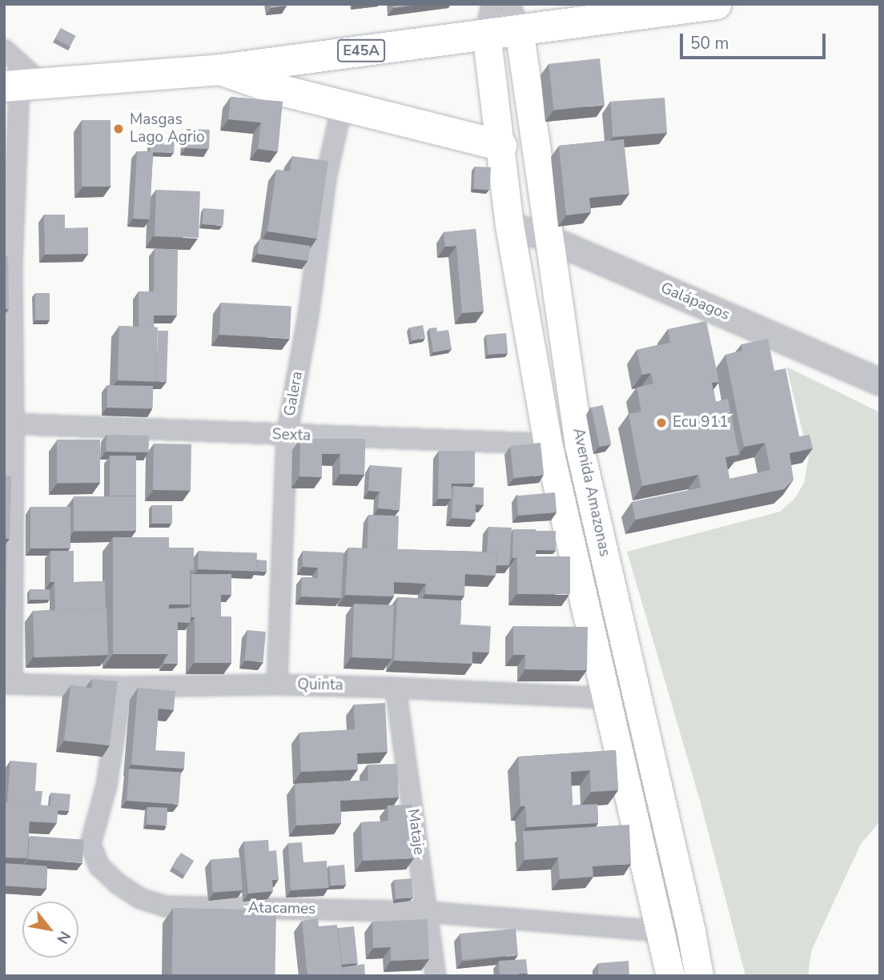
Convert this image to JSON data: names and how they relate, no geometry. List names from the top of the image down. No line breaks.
{"streets":{"highway":["E45A"],"main road":["Avenida Amazonas"],"street":["Galápagos","Galera","Sexta","Quinta","Mataje","Atacames"]},"crossings":[["E45A","Avenida Amazonas"],["Galápagos","Avenida Amazonas"],["Galera","Sexta"],["Galera","Quinta"],["Sexta","Avenida Amazonas"],["Avenida Amazonas","Quinta"],["Avenida Amazonas","Atacames"],["Quinta","Mataje"],["Quinta","Atacames"],["Mataje","Atacames"]],"places":["Masgas Lago Agrio","Ecu 911"],"scale_bar":"50 m","north":"bottom right"}
